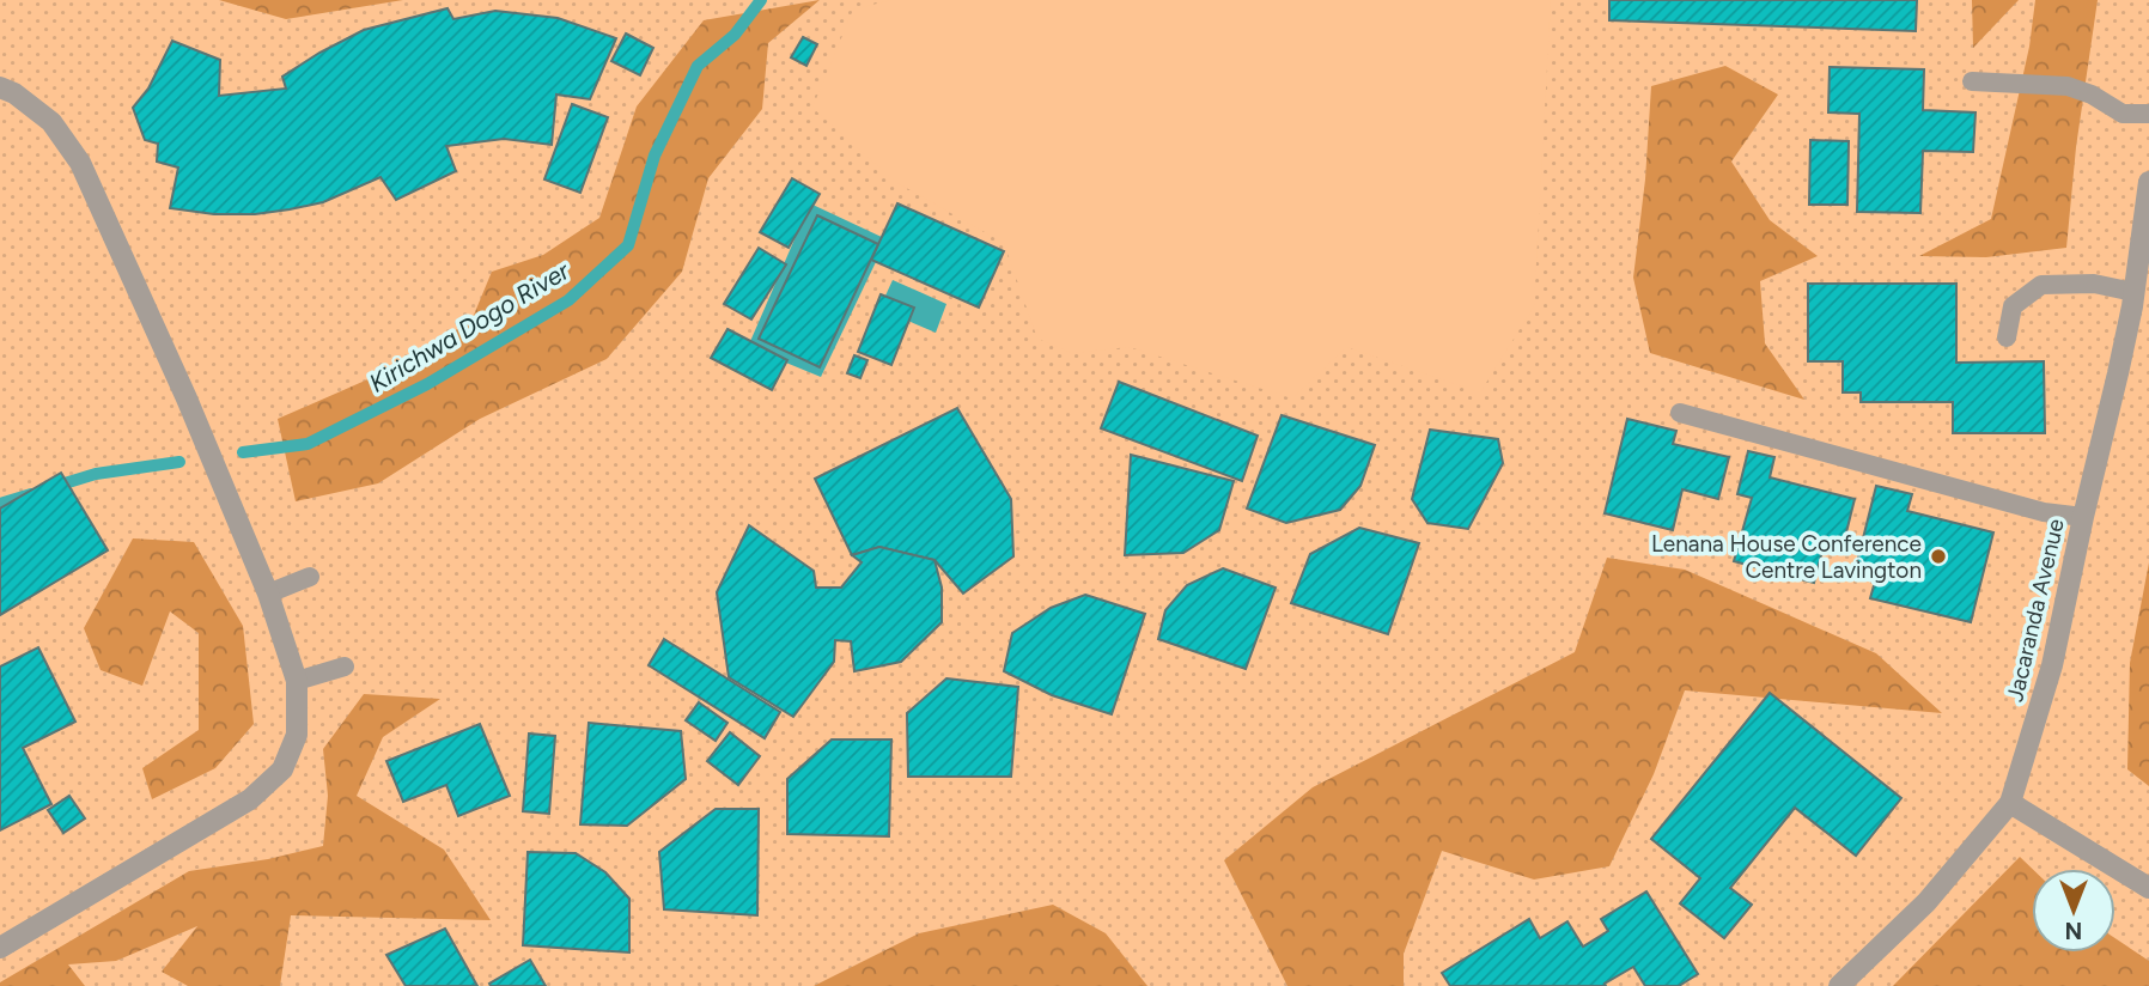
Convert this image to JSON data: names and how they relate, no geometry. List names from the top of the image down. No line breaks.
{"streets":{"street":["Jacaranda Avenue"]},"water":["Kirichwa Dogo River"],"places":["Lenana House Conference Centre Lavington"],"north":"bottom"}
